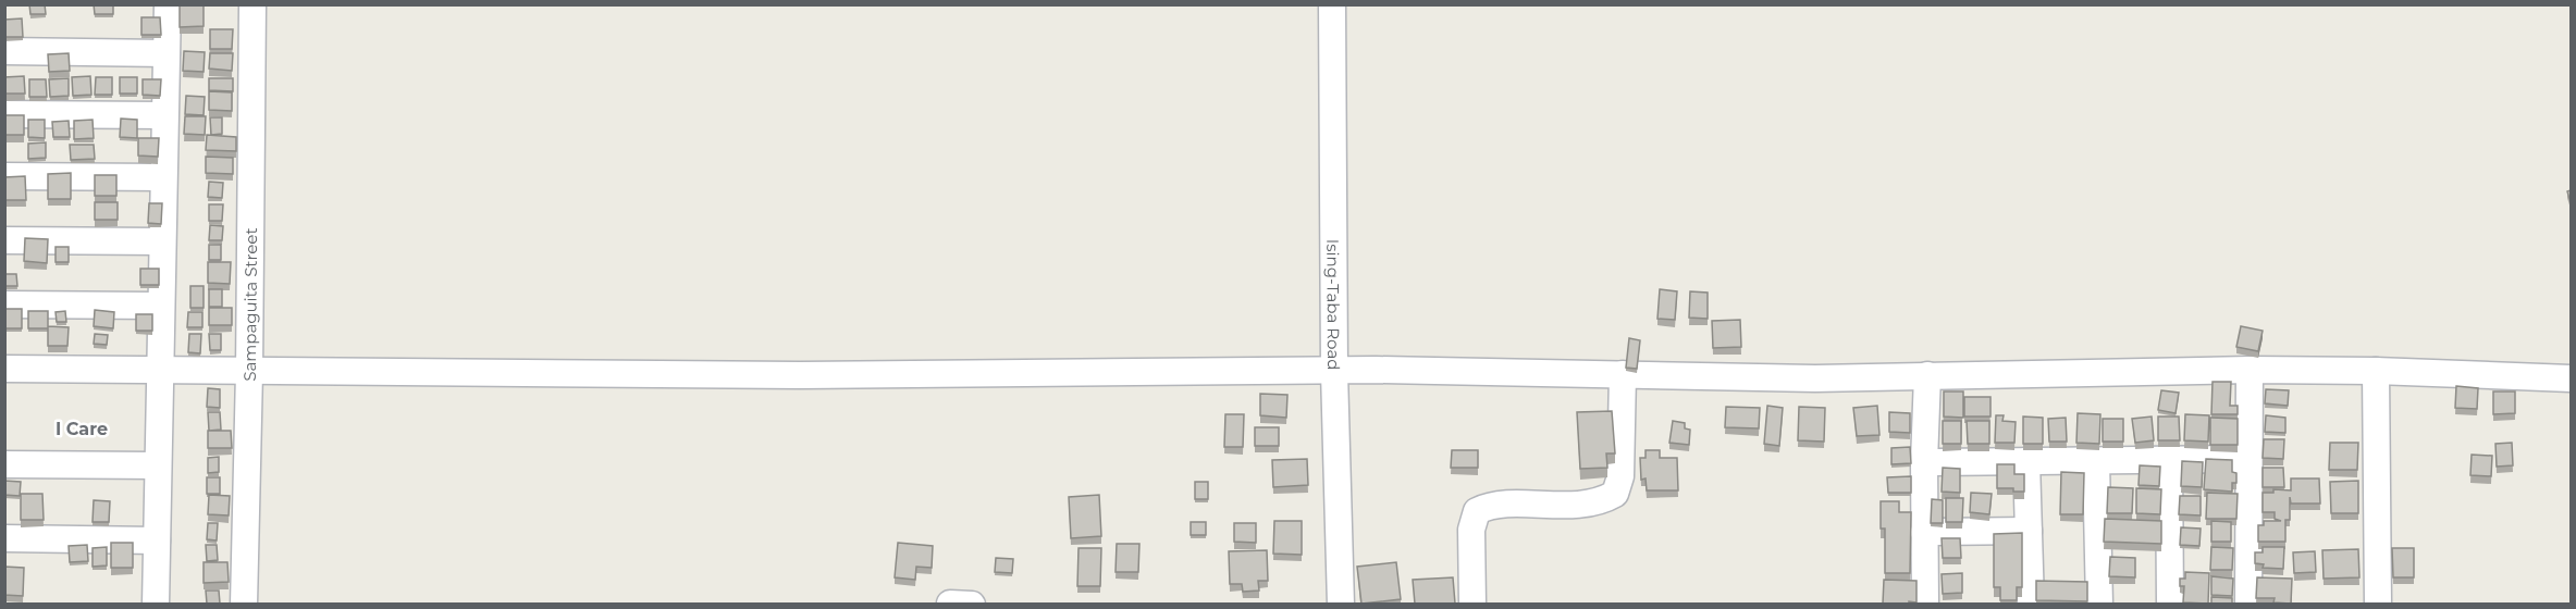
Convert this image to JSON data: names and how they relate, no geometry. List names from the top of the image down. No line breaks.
{"streets":{"street":["Sampaguita Street","Ising-Taba Road"]},"districts":["I Care"]}
